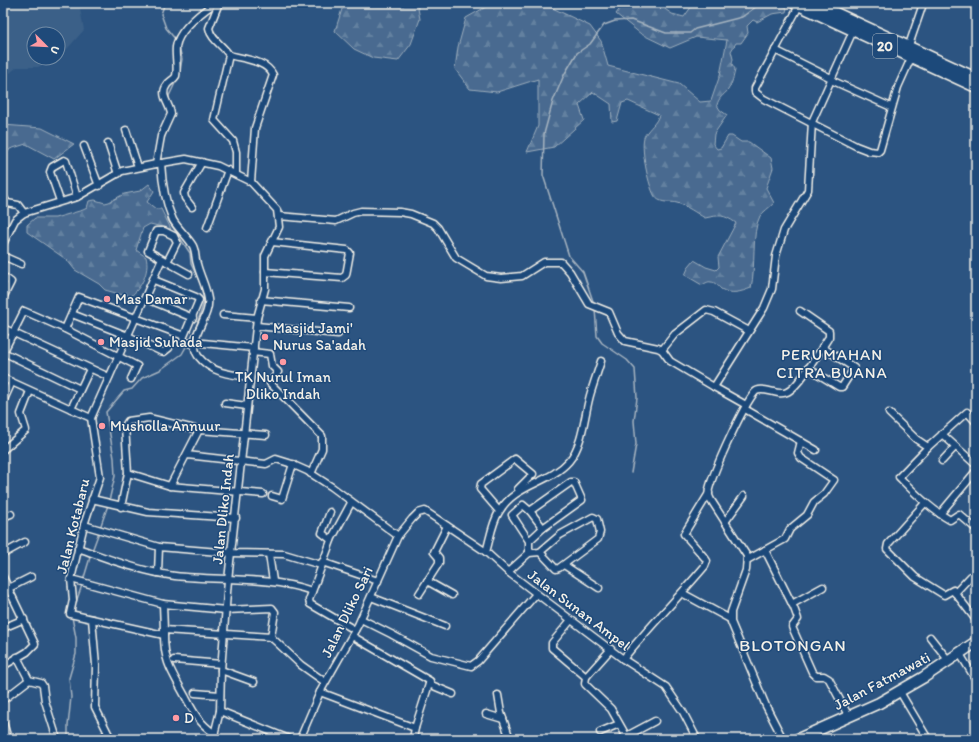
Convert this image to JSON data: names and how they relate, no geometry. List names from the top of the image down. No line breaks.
{"streets":{"main road":["20","Jalan Fatmawati"],"street":["Jalan Dliko Indah","Jalan Kotabaru","Jalan Sunan Ampel","Jalan Dliko Sari"]},"crossings":[["Jalan Dliko Indah","Jalan Kotabaru"],["Jalan Sunan Ampel","Jalan Dliko Sari"]],"districts":["PERUMAHAN CITRA BUANA","BLOTONGAN"],"places":["Mas Damar","Masjid Jami' Nurus Sa'adah","Masjid Suhada","TK Nurul Iman Dliko Indah","Musholla Annuur","D"],"north":"bottom right"}
